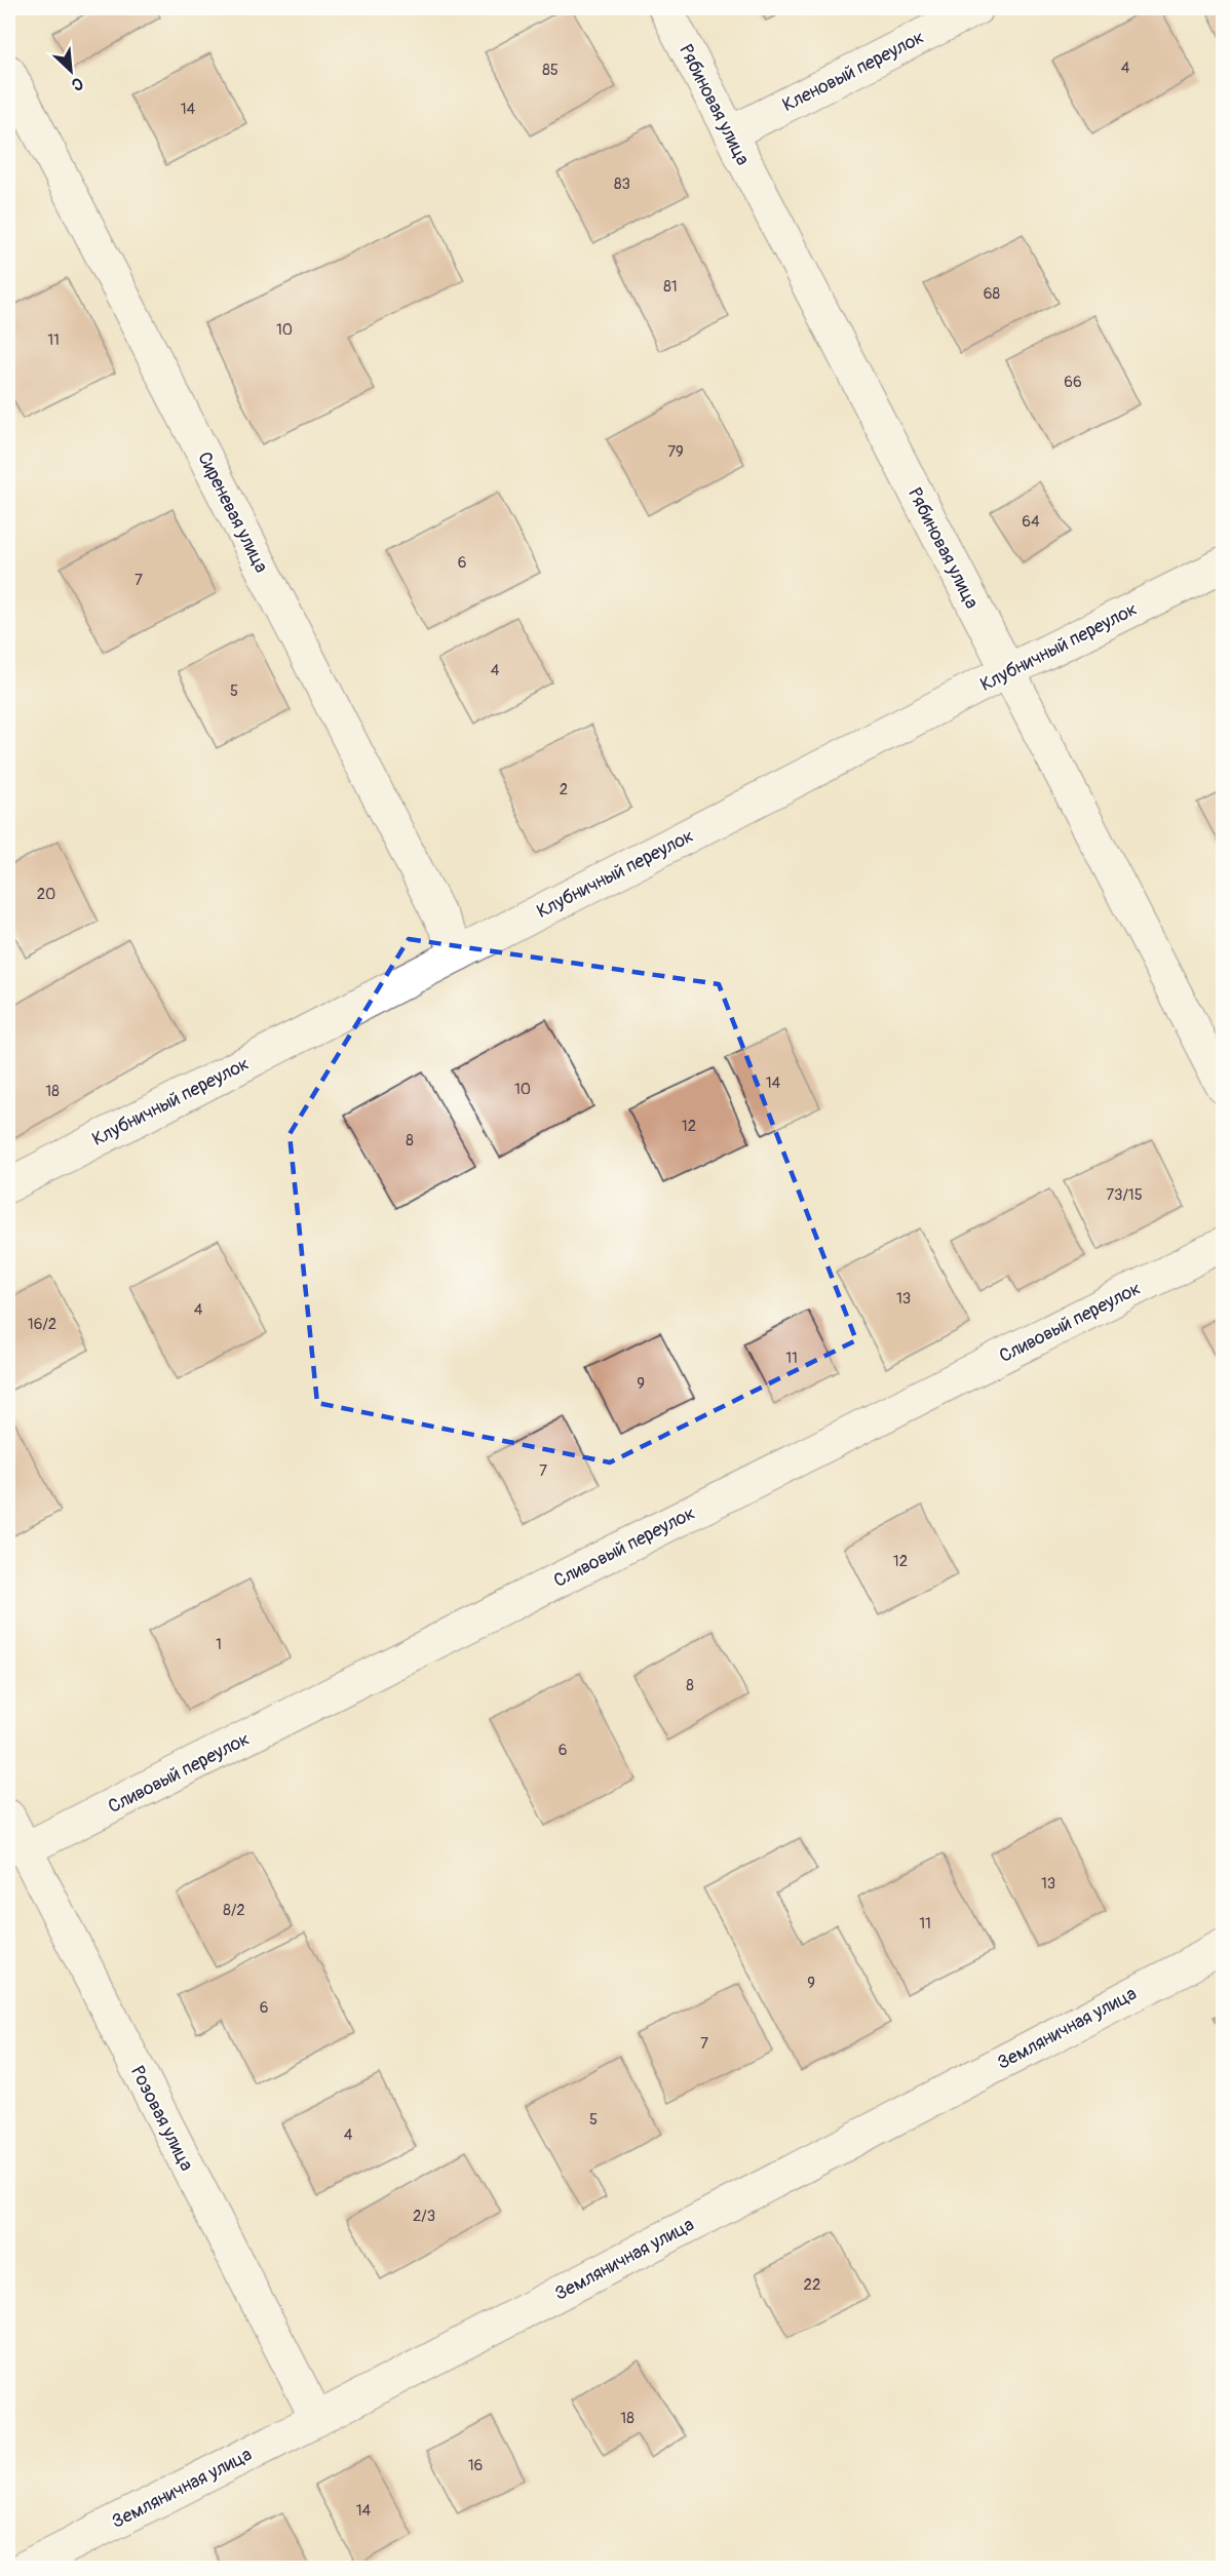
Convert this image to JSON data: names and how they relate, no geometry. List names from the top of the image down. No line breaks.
{"streets":{"street":["Кленовый переулок","Рябиновая улица","Сиреневая улица","Клубничный переулок","Сливовый переулок","Земляничная улица","Розовая улица"]},"crossings":[["Кленовый переулок","Рябиновая улица"],["Рябиновая улица","Клубничный переулок"],["Сиреневая улица","Клубничный переулок"],["Сливовый переулок","Розовая улица"],["Земляничная улица","Розовая улица"]],"house_numbers":["4","85","14","83","81","68","10","11","66","79","64","6","7","4","5","2","20","14","10","18","12","8","73/15","13","4","16/2","11","9","7","12","1","8","6","13","8/2","11","9","6","7","5","4","2/3","22","18","16","14"],"north":"bottom right"}
